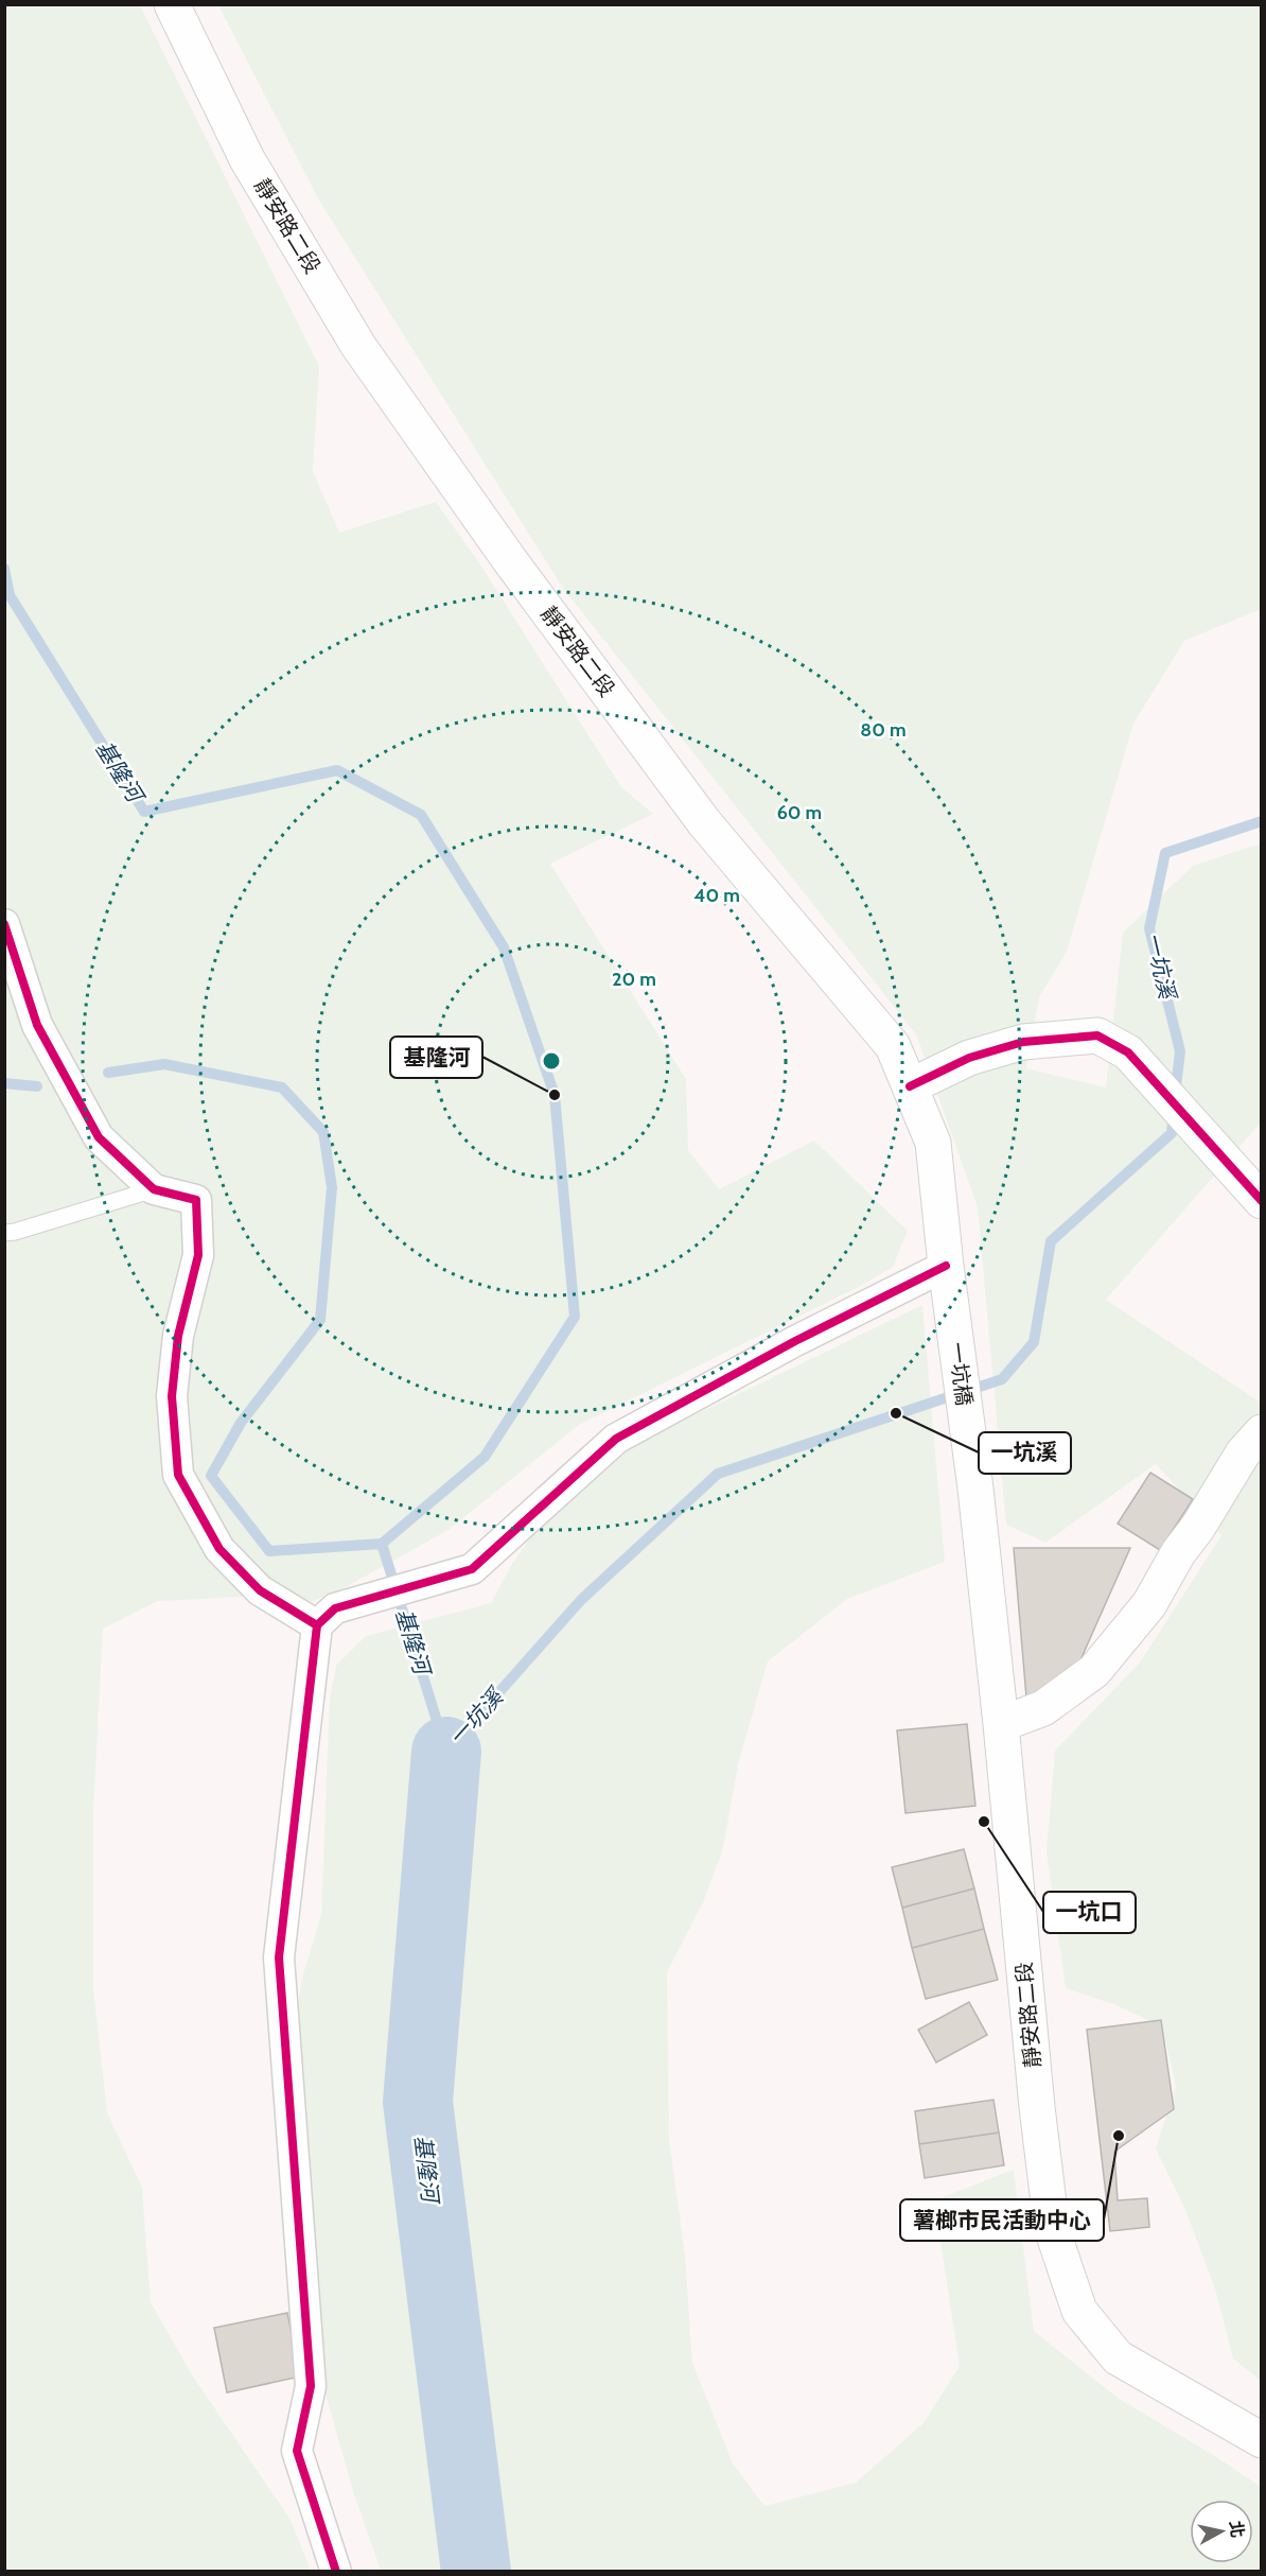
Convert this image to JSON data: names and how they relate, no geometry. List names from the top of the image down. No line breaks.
{"streets":{"main road":["靜安路二段","一坑橋"]},"crossings":[["靜安路二段","一坑橋"]],"water":["基隆河","一坑溪"],"places":["基隆河","一坑溪","一坑口","薯榔市民活動中心"],"north":"right","rings":["80 m","60 m","40 m","20 m"]}
